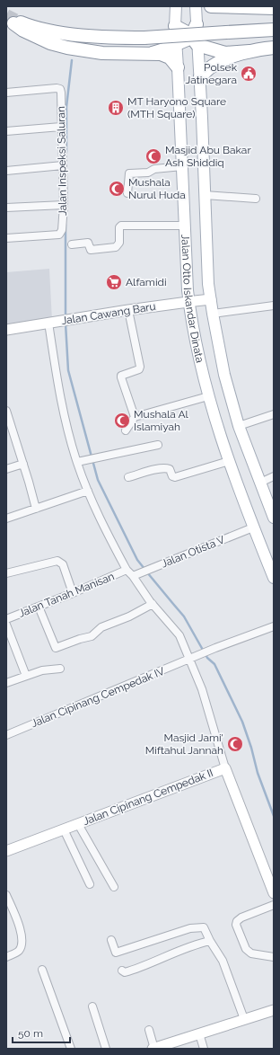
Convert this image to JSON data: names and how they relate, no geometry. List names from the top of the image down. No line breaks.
{"streets":{"main road":["Jalan Otto Iskandar Dinata"],"street":["Jalan Inspeksi Saluran","Jalan Cawang Baru","Jalan Otista V","Jalan Tanah Manisan","Jalan Cipinang Cempedak IV","Jalan Cipinang Cempedak II"]},"crossings":[["Jalan Otto Iskandar Dinata","Jalan Cawang Baru"],["Jalan Otto Iskandar Dinata","Jalan Otista V"]],"places":{"public building":["Polsek Jatinegara"],"building":["MT Haryono Square (MTH Square)"],"mosque":["Masjid Abu Bakar Ash Shiddiq","Mushala Nurul Huda","Mushala Al Islamiyah","Masjid Jami' Miftahul Jannah"],"supermarket":["Alfamidi"]},"scale_bar":"50 m"}
